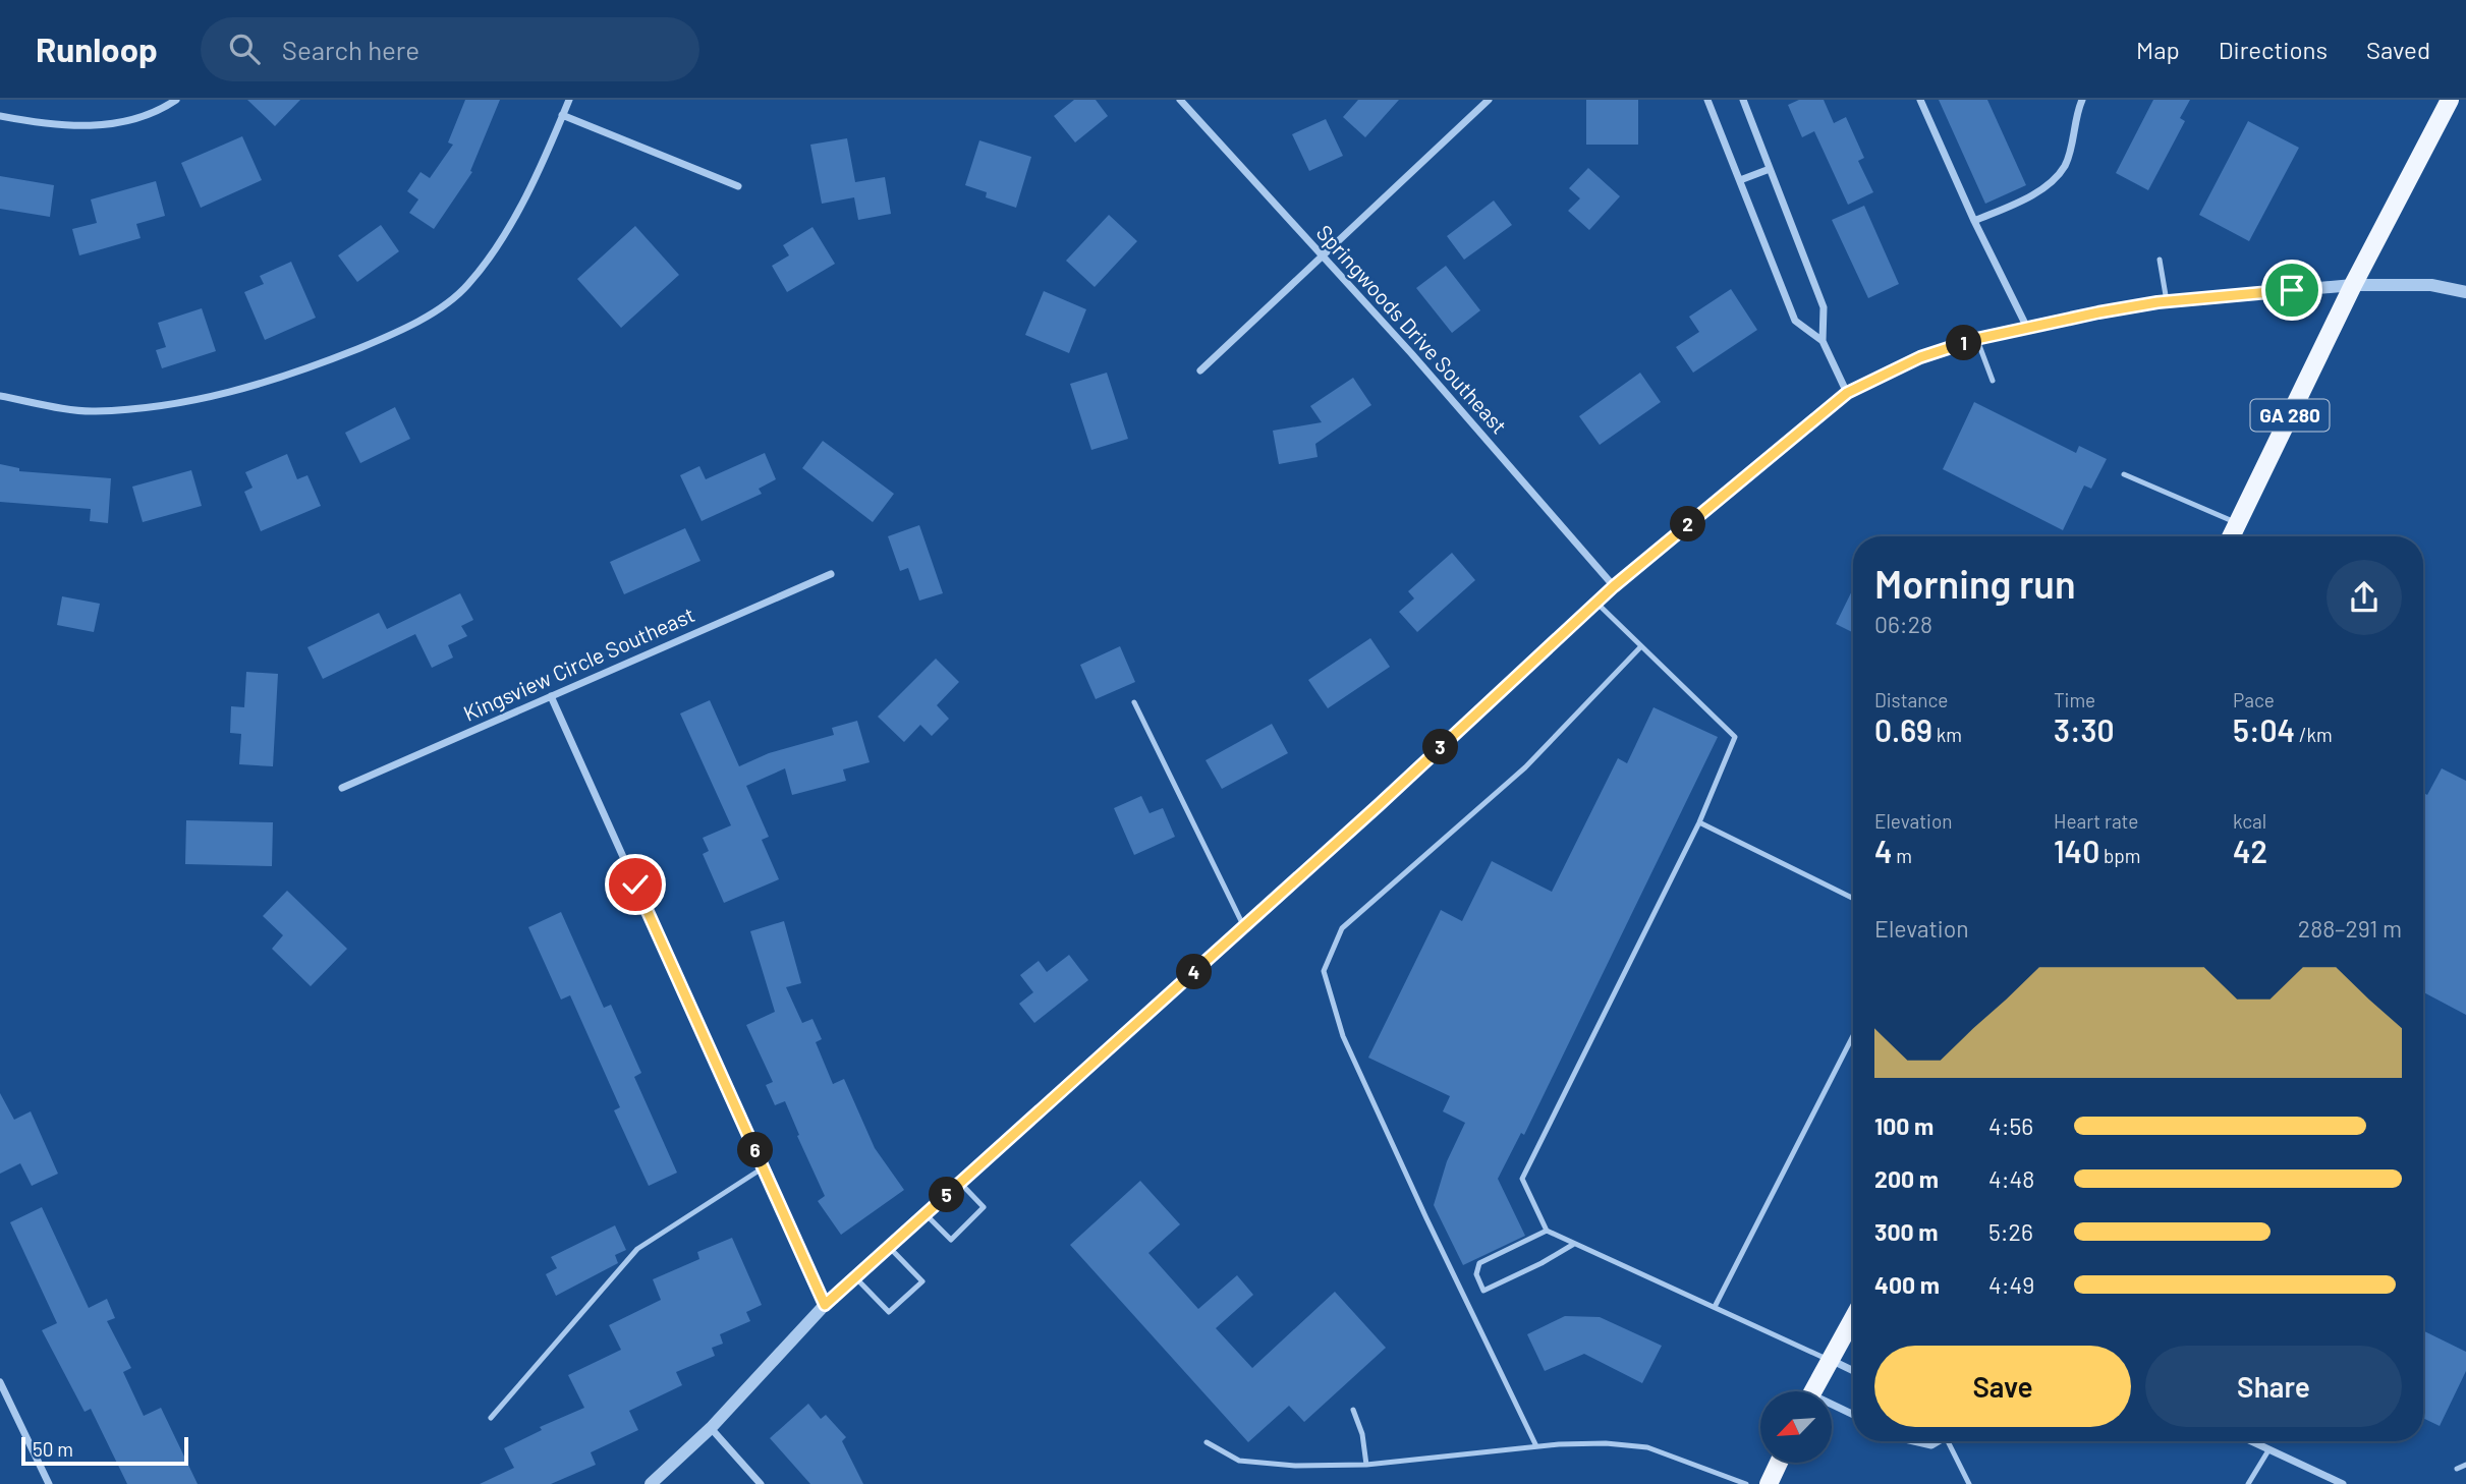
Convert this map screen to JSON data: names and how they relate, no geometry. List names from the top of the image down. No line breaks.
{"streets":{"main road":["GA 280"],"street":["Springwoods Drive Southeast","Kingsview Circle Southeast"]},"scale_bar":"50 m","north":"bottom left","page":{"header":"Runloop","search":"Search here","nav":["Map","Directions","Saved"],"pins":["1","2","3","4","6","5"],"heading":["Morning run","06:28"],"stats":[["Distance","0.69 km"],["Time","3:30"],["Pace","5:04 /km"],["Elevation","4 m"],["Heart rate","140 bpm"],["kcal","42"]],"chart":["Elevation","288–291 m"],"list":[{"name":"100 m","note":"4:56"},{"name":"200 m","note":"4:48"},{"name":"300 m","note":"5:26"},{"name":"400 m","note":"4:49"}],"buttons":["Save","Share"],"scale":"50 m"}}
